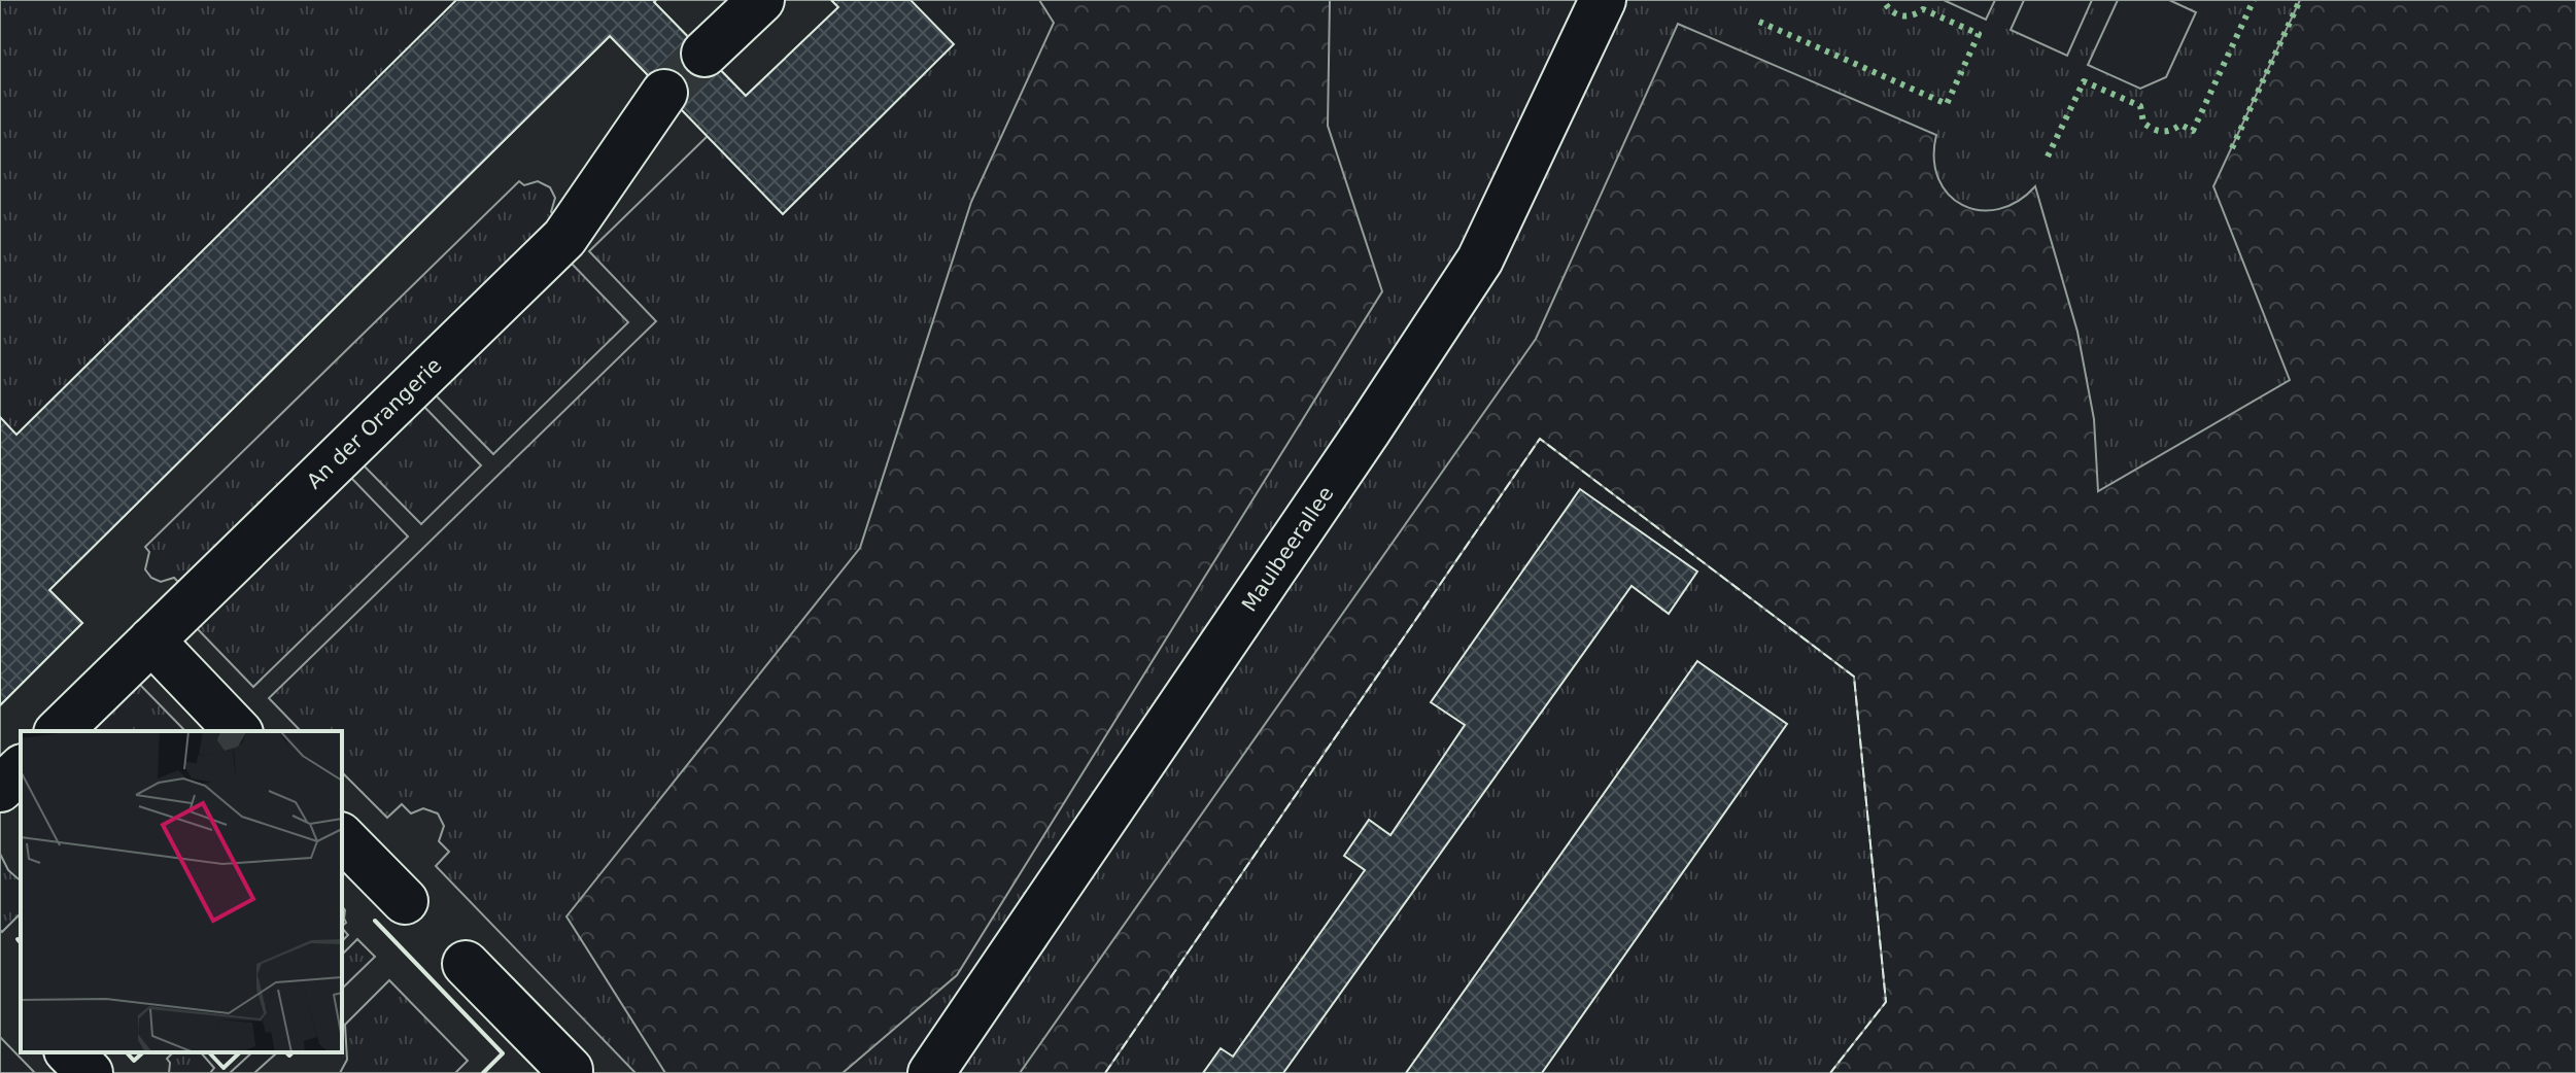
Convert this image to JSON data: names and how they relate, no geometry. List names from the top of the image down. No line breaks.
{"streets":{"street":["An der Orangerie","Maulbeerallee"]}}
